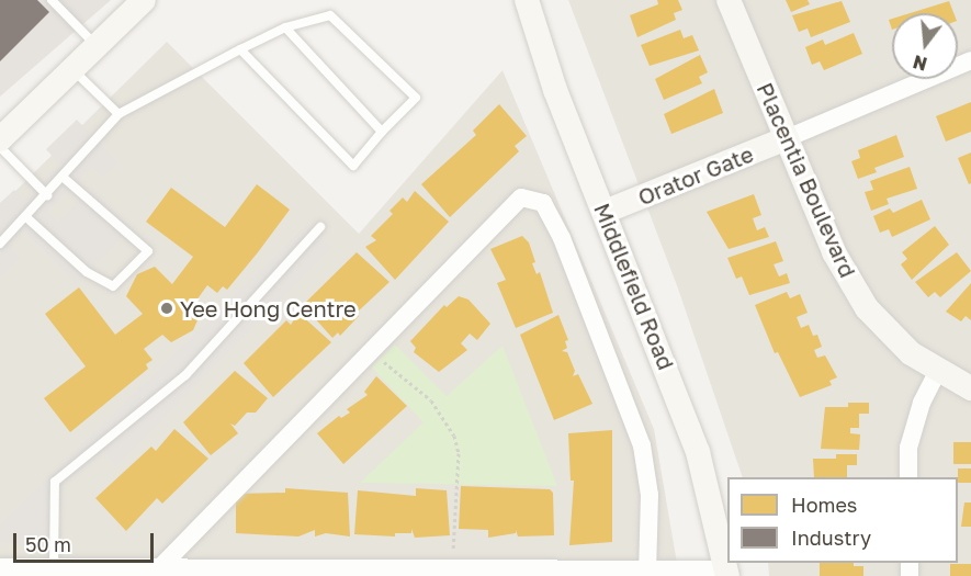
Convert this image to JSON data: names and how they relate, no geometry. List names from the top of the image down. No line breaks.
{"streets":{"street":["Orator Gate","Placentia Boulevard","Middlefield Road"]},"crossings":[["Orator Gate","Placentia Boulevard"],["Orator Gate","Middlefield Road"]],"places":["Yee Hong Centre"],"legend":["Homes","Industry"],"scale_bar":"50 m","north":"bottom"}
